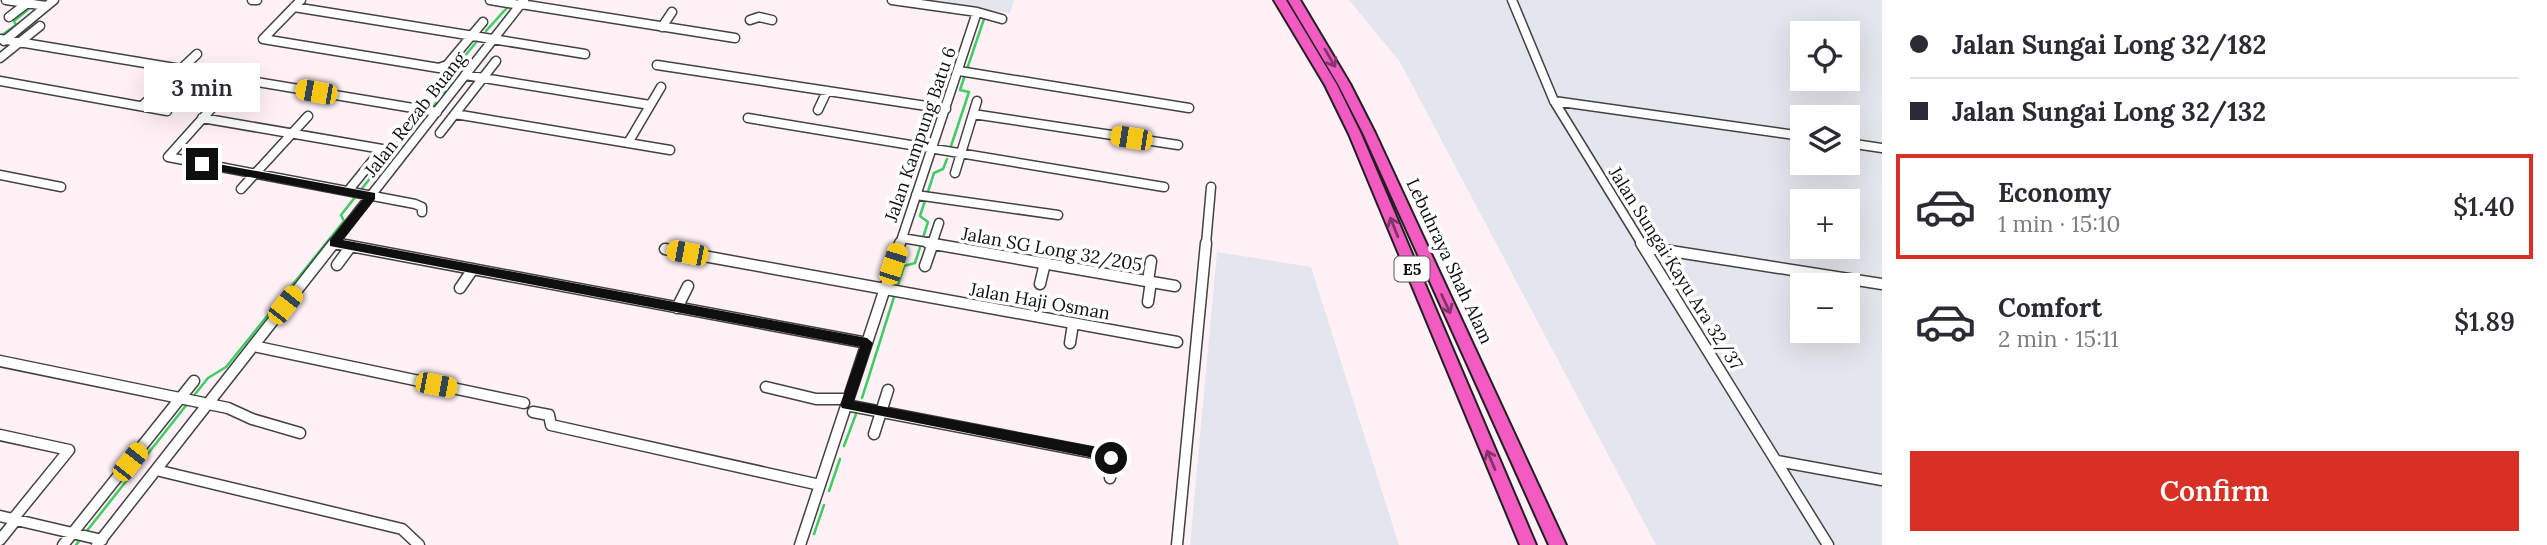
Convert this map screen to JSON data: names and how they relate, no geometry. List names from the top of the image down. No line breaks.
{"streets":{"highway":["Lebuhraya Shah Alam","E5"],"street":["Jalan Rezab Buang","Jalan Kampung Batu 6","Jalan SG Long 32/205","Jalan Sungai Kayu Ara 32/37","Jalan Haji Osman"]},"crossings":[["Jalan Kampung Batu 6","Jalan SG Long 32/205"],["Jalan Kampung Batu 6","Jalan Haji Osman"]],"page":{"banner":["Jalan Sungai Long 32/182","Jalan Sungai Long 32/132"],"map_buttons":["+","−"],"bubble":"3 min","list":[{"name":"Economy","note":"1 min · 15:10","value":"$1.40"},{"name":"Comfort","note":"2 min · 15:11","value":"$1.89"}],"buttons":"Confirm"}}
